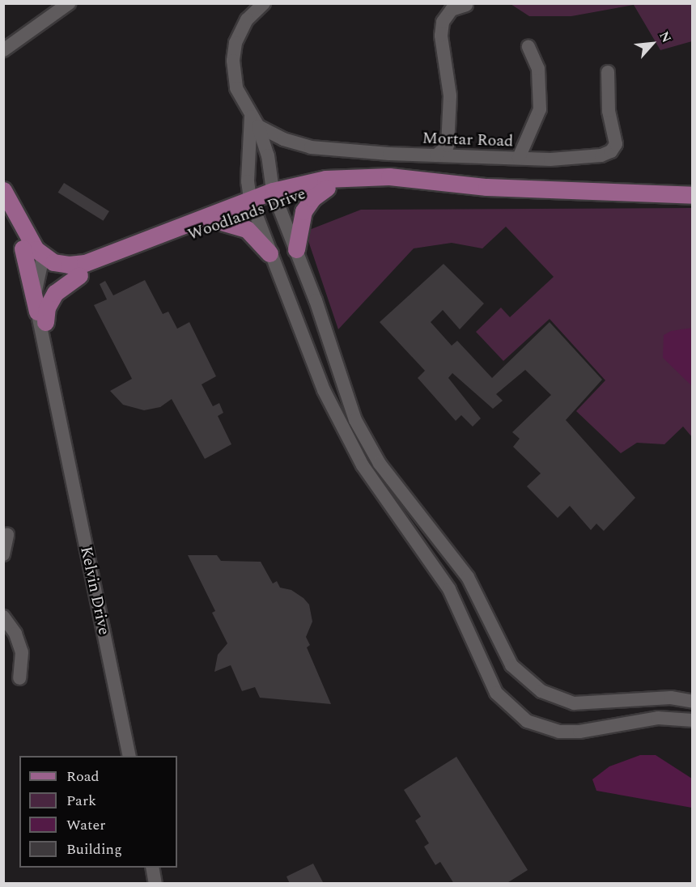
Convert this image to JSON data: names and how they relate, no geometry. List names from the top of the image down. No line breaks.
{"streets":{"main road":["Woodlands Drive"],"street":["Mortar Road","Kelvin Drive"]},"crossings":[["Woodlands Drive","Kelvin Drive"]],"legend":["Road","Park","Water","Building"],"north":"top right"}
